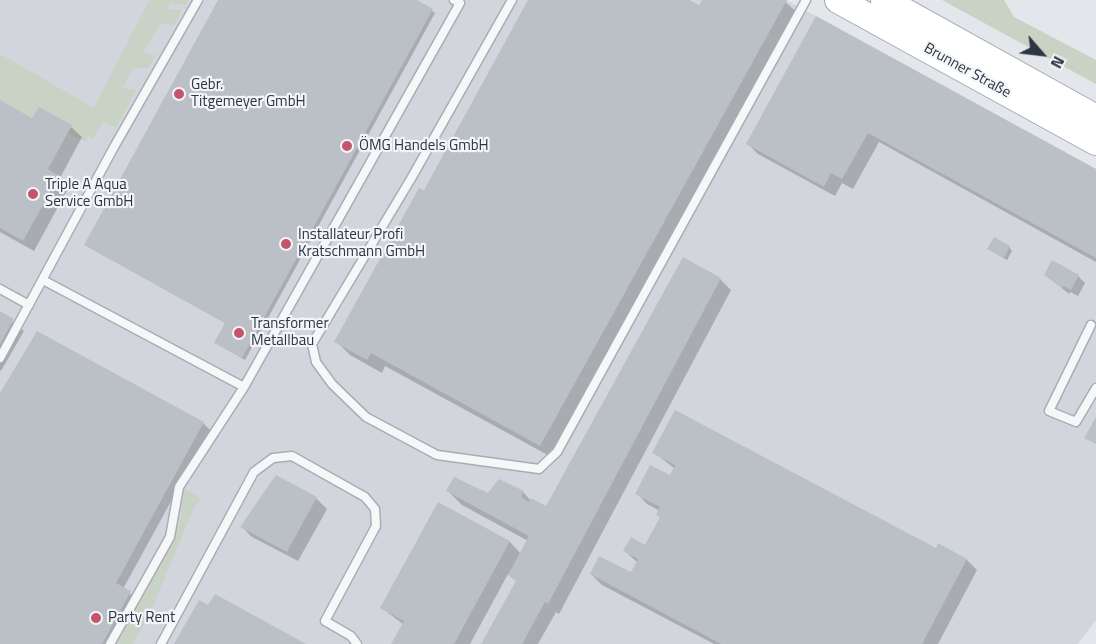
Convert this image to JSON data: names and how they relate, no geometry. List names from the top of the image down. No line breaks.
{"streets":{"main road":["Brunner Straße"]},"places":["Gebr. Titgemeyer GmbH","ÖMG Handels GmbH","Triple A Aqua Service GmbH","Installateur Profi Kratschmann GmbH","Transformer Metallbau","Party Rent"],"north":"bottom right"}
